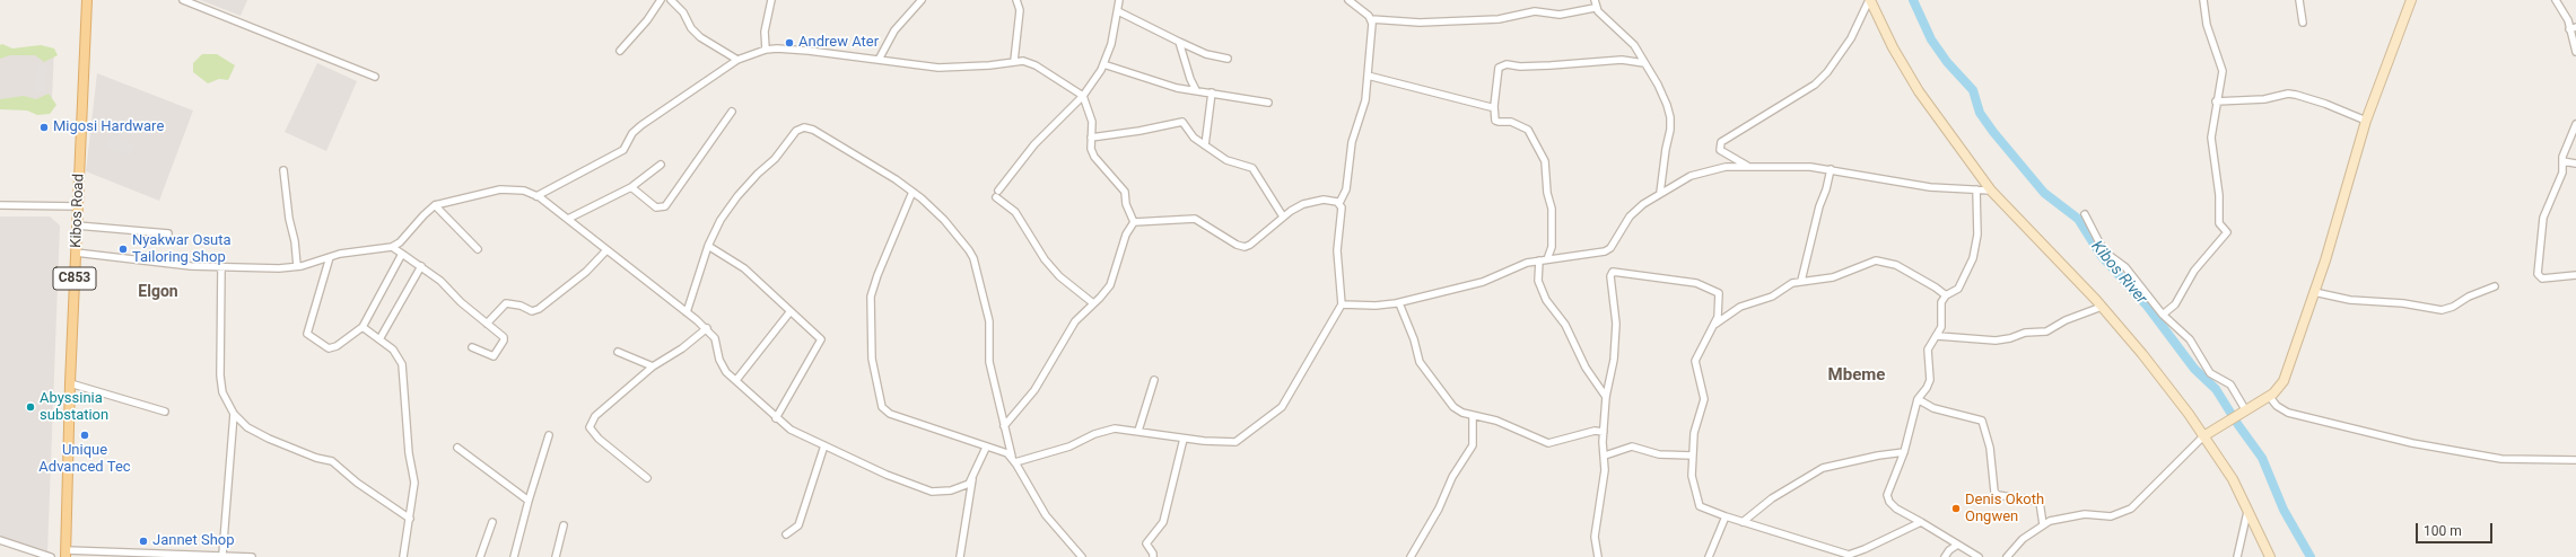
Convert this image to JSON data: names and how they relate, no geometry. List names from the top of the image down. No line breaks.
{"streets":{"main road":["Kibos Road","C853"]},"districts":["Elgon","Mbeme"],"water":["Kibos River"],"places":["Andrew Ater","Migosi Hardware","Nyakwar Osuta Tailoring Shop","Abyssinia substation","Unique Advanced Tec","Denis Okoth Ongwen","Jannet Shop"],"scale_bar":"100 m"}
